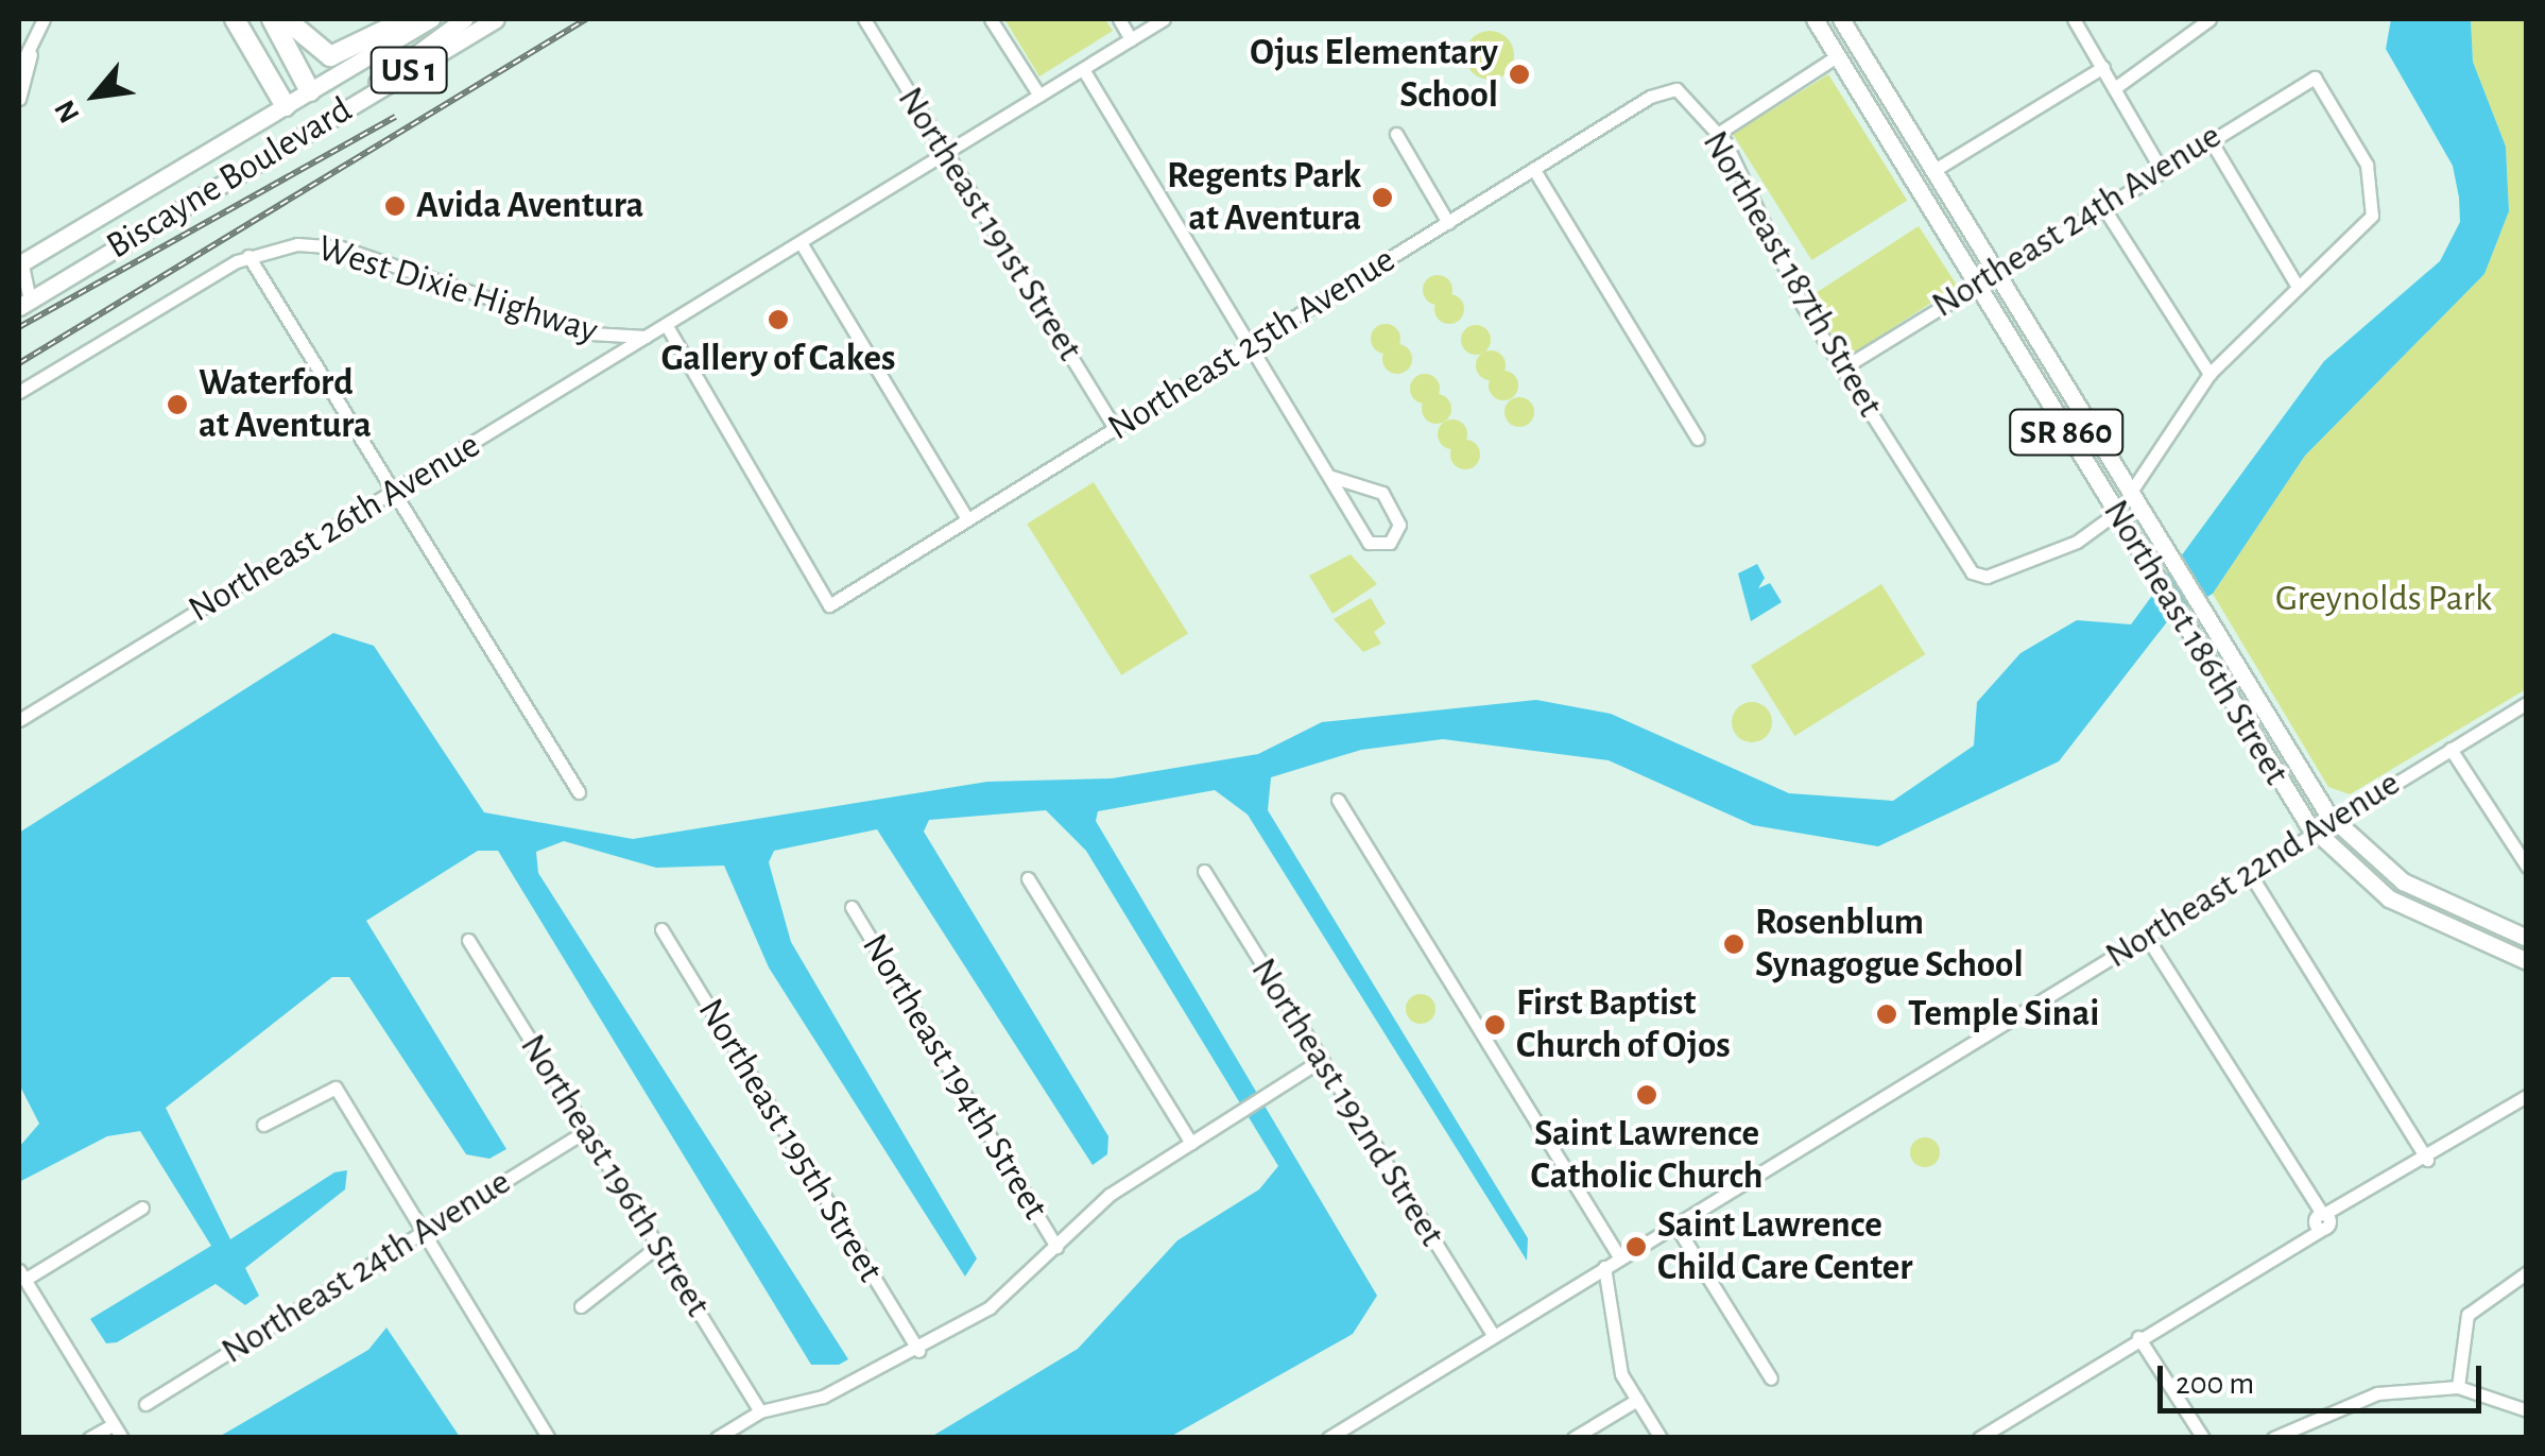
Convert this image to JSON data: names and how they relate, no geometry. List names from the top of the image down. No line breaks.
{"streets":{"main road":["US 1","Biscayne Boulevard","SR 860","Northeast 186th Street"],"street":["Northeast 24th Avenue","Northeast 191st Street","Northeast 187th Street","West Dixie Highway","Northeast 25th Avenue","Northeast 26th Avenue","Northeast 22nd Avenue","Northeast 194th Street","Northeast 192nd Street","Northeast 195th Street","Northeast 196th Street"]},"crossings":[["Northeast 24th Avenue","Northeast 187th Street"],["Northeast 24th Avenue","Northeast 186th Street"],["Northeast 24th Avenue","Northeast 196th Street"],["Northeast 191st Street","West Dixie Highway"],["Northeast 191st Street","Northeast 25th Avenue"],["Northeast 187th Street","Northeast 25th Avenue"],["Northeast 187th Street","Northeast 186th Street"],["West Dixie Highway","Northeast 25th Avenue"],["West Dixie Highway","Northeast 26th Avenue"],["Northeast 186th Street","Northeast 22nd Avenue"],["Northeast 22nd Avenue","Northeast 192nd Street"]],"parks":["Greynolds Park"],"places":["Ojus Elementary School","Regents Park at Aventura","Avida Aventura","Gallery of Cakes","Waterford at Aventura","Rosenblum Synagogue School","Temple Sinai","First Baptist Church of Ojos","Saint Lawrence Catholic Church","Saint Lawrence Child Care Center"],"scale_bar":"200 m","north":"bottom left"}
